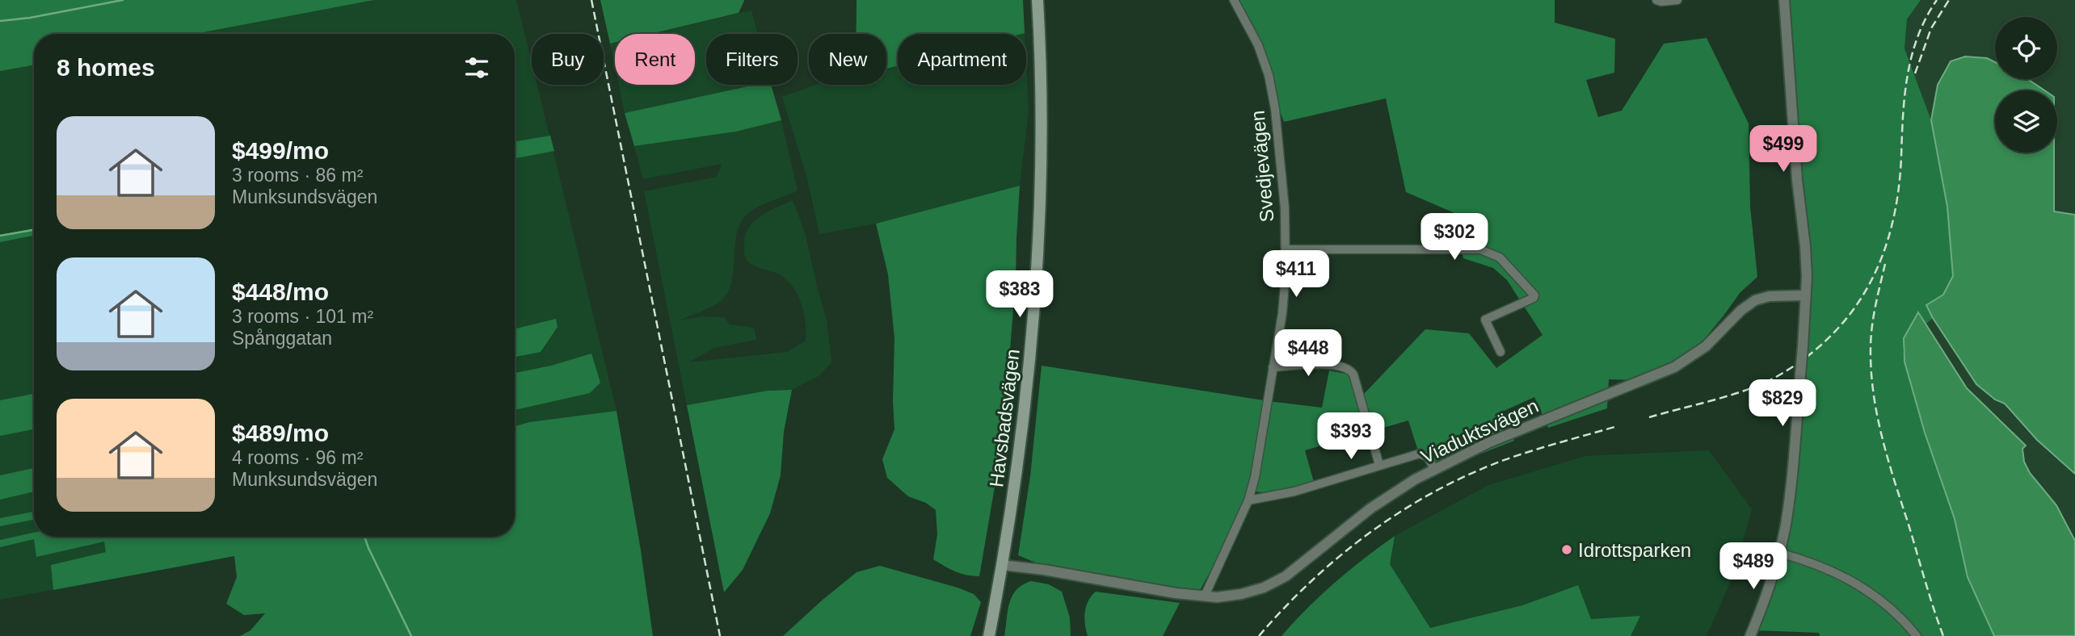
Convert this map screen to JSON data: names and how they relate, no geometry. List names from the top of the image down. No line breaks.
{"streets":{"main road":["Havsbadsvägen"],"street":["Svedjevägen","Viaduktsvägen"]},"crossings":[["Svedjevägen","Viaduktsvägen"],["Havsbadsvägen","Viaduktsvägen"]],"places":["Idrottsparken"],"page":{"chip":["Buy","Rent","Filters","New","Apartment"],"heading":"8 homes","list":[{"name":"$499/mo","note":"3 rooms · 86 m² · Munksundsvägen"},{"name":"$448/mo","note":"3 rooms · 101 m² · Spånggatan"},{"name":"$489/mo","note":"4 rooms · 96 m² · Munksundsvägen"}],"price":["$499","$302","$411","$383","$448","$829","$393","$489"]}}
